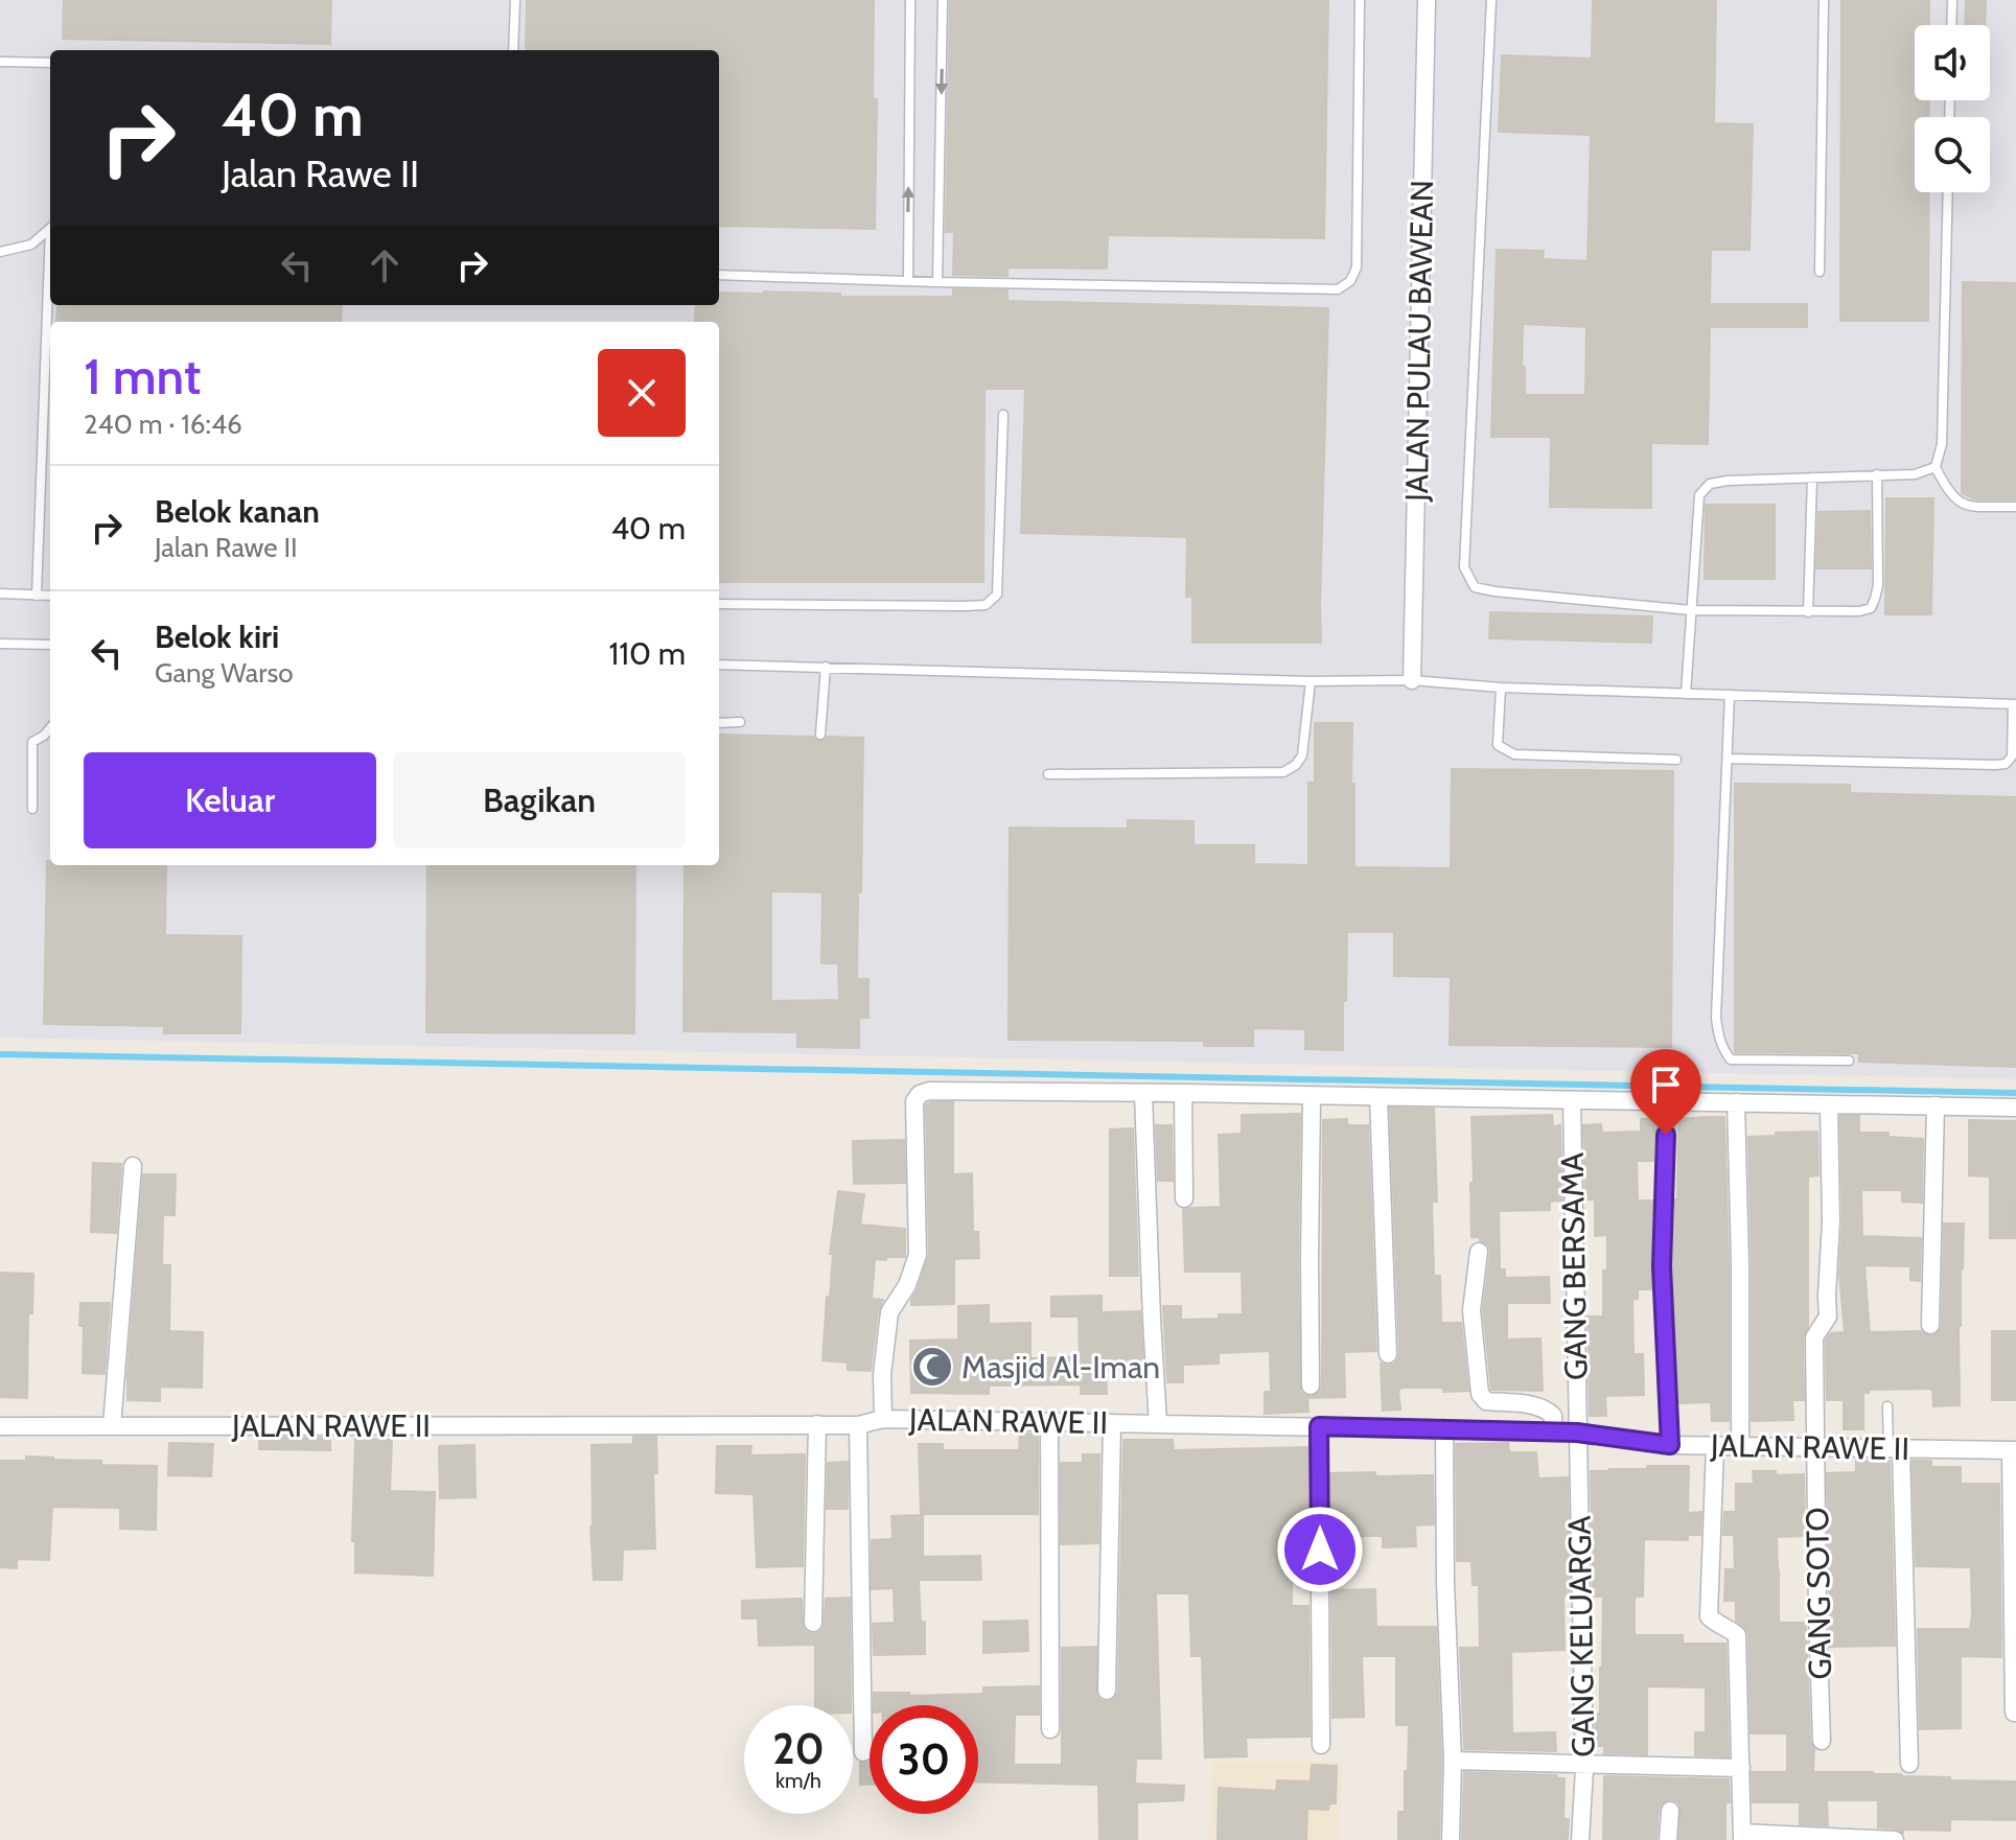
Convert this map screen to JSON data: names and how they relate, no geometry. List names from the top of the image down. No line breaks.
{"streets":{"street":["JALAN PULAU BAWEAN","GANG BERSAMA","JALAN RAWE II","GANG SOTO","GANG KELUARGA"]},"crossings":[["GANG BERSAMA","JALAN RAWE II"],["GANG BERSAMA","GANG KELUARGA"],["JALAN RAWE II","GANG SOTO"],["JALAN RAWE II","GANG KELUARGA"]],"places":{"mosque":["Masjid Al-Iman"]},"page":{"turn":["40 m","Jalan Rawe II"],"heading":["1 mnt","240 m · 16:46"],"list":[{"name":"Belok kanan","note":"Jalan Rawe II","value":"40 m"},{"name":"Belok kiri","note":"Gang Warso","value":"110 m"}],"buttons":["Keluar","Bagikan"],"speed":"20 km/h","limit":"30"}}
